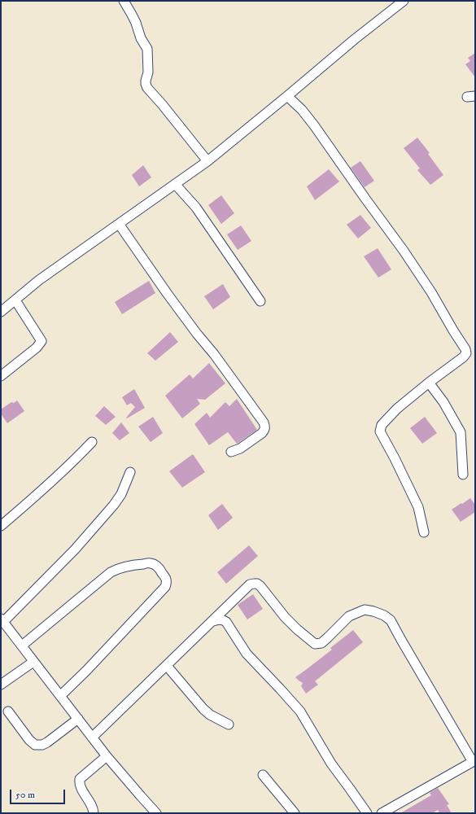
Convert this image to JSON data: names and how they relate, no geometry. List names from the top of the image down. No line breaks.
{"scale_bar":"50 m"}
